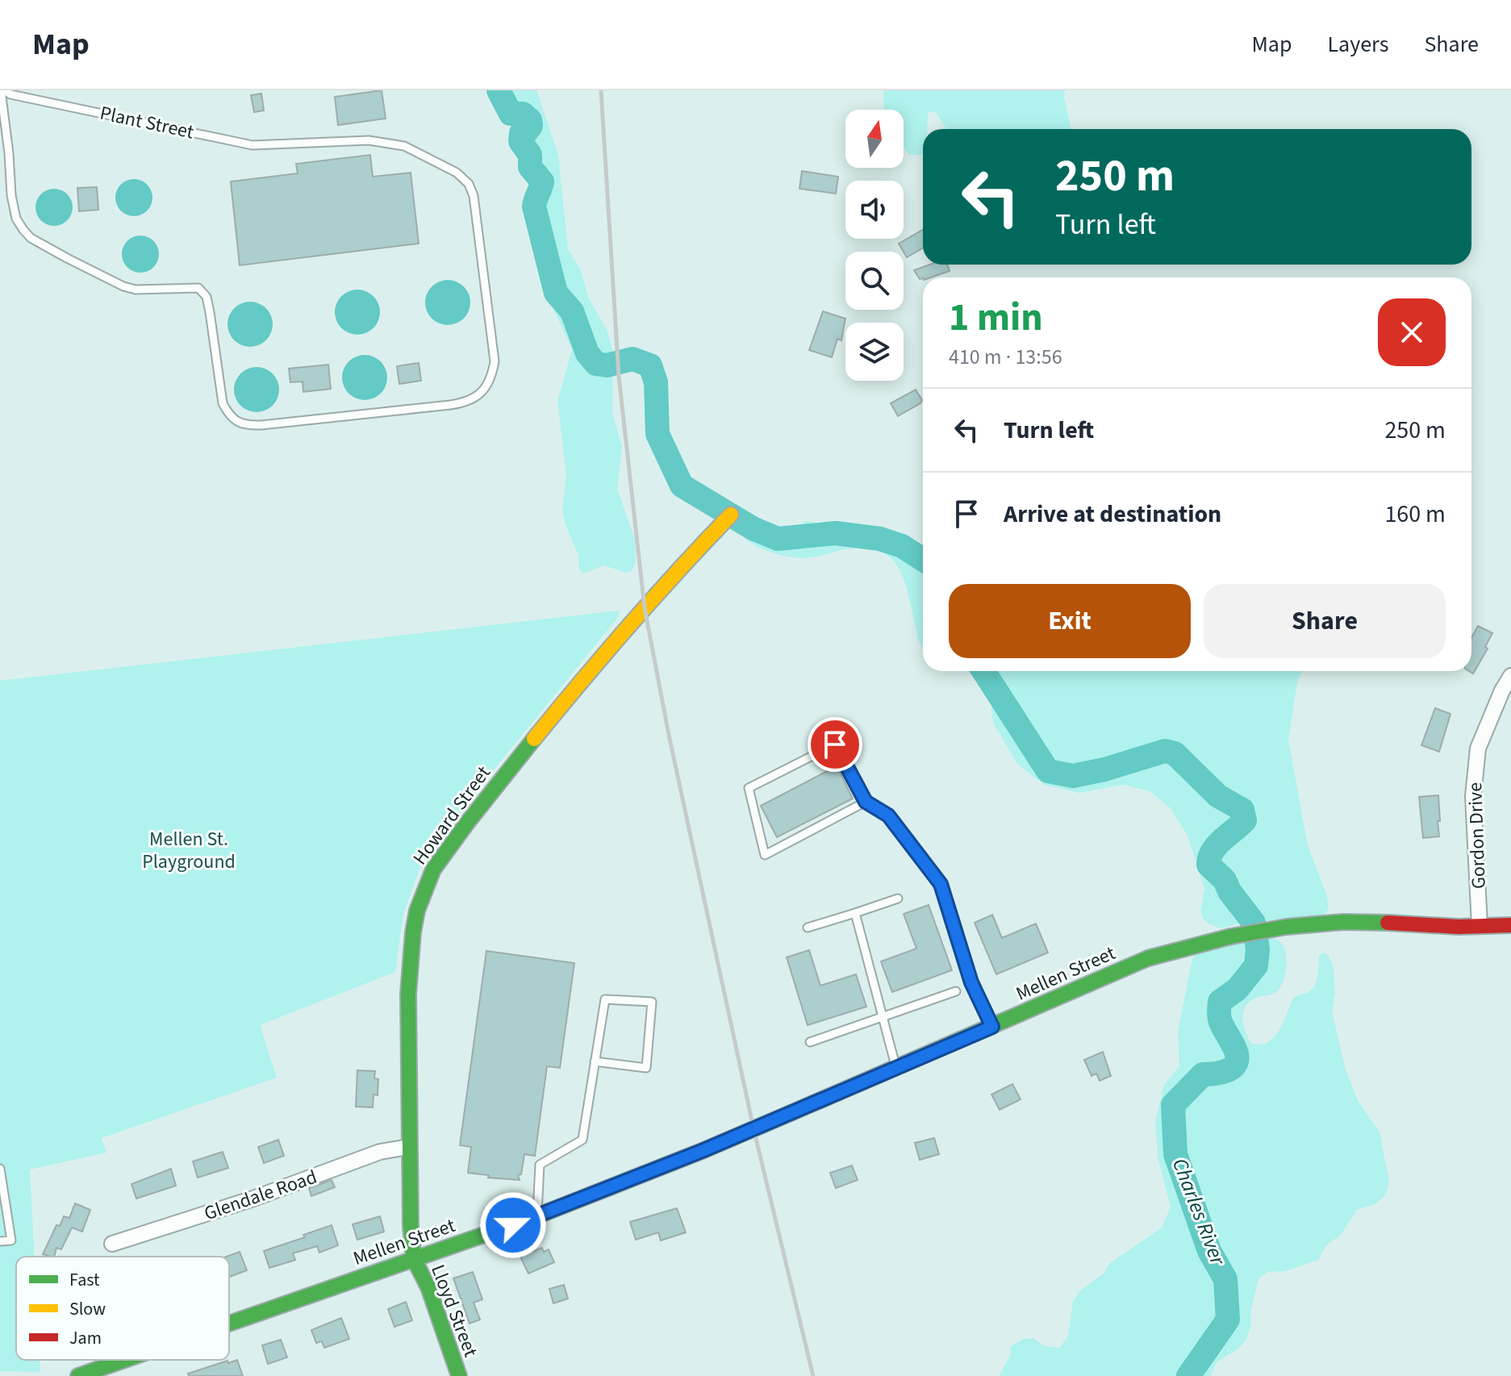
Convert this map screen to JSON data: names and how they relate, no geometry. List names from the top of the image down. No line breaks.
{"streets":{"street":["Howard Street","Gordon Drive","Mellen Street","Glendale Road","Lloyd Street"],"lane":["Plant Street"]},"crossings":[["Howard Street","Mellen Street"],["Howard Street","Glendale Road"],["Howard Street","Lloyd Street"],["Gordon Drive","Mellen Street"],["Mellen Street","Lloyd Street"]],"water":["Charles River"],"parks":["Mellen St. Playground"],"legend":["Fast","Slow","Jam"],"north":"top","page":{"header":"Map","nav":["Map","Layers","Share"],"turn":["250 m","Turn left"],"heading":["1 min","410 m · 13:56"],"list":[{"name":"Turn left","value":"250 m"},{"name":"Arrive at destination","value":"160 m"}],"buttons":["Exit","Share"]}}
